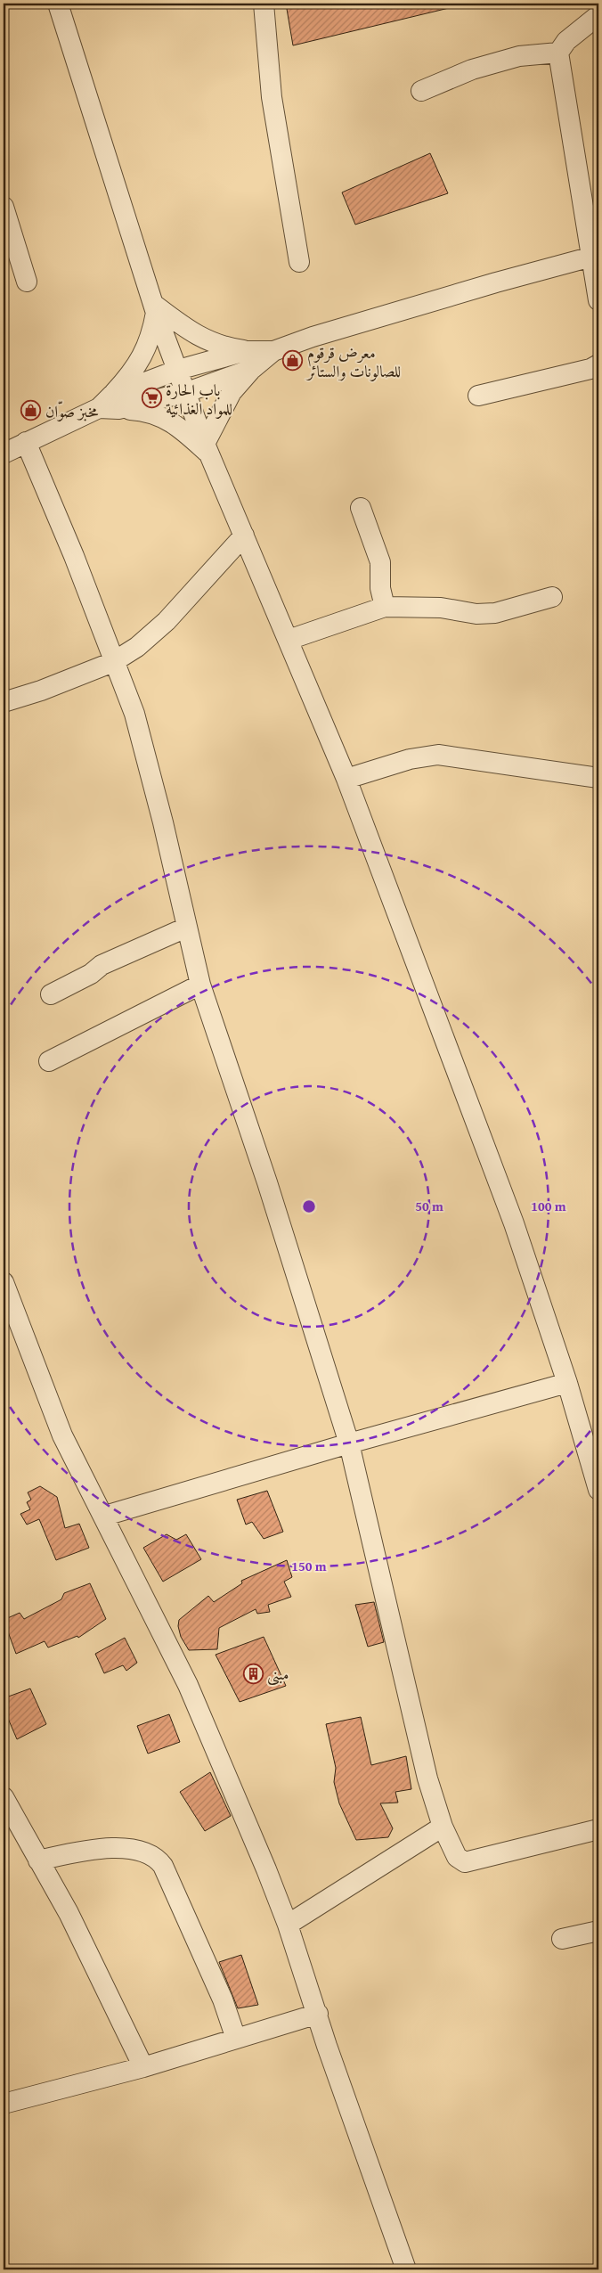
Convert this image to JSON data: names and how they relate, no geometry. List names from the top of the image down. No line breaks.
{"places":{"shop":["معرض قرقوم للصالونات والستائر","مخبز صوّان"],"supermarket":["باب الحارة للمواد الغذائية"],"building":["مبنى"]},"rings":["50 m","100 m","150 m"]}
